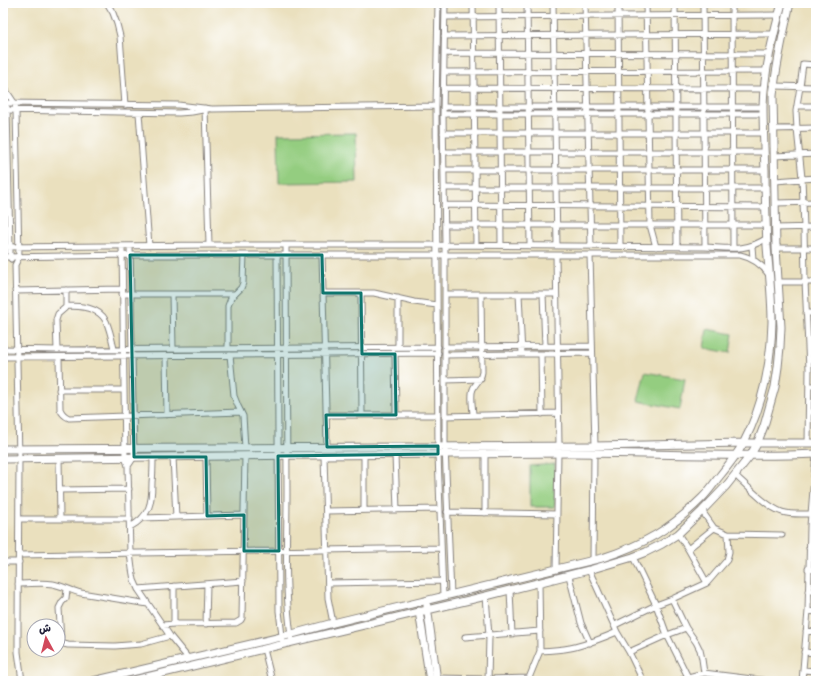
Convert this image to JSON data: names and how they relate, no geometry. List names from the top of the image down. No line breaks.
{"north":"top"}
